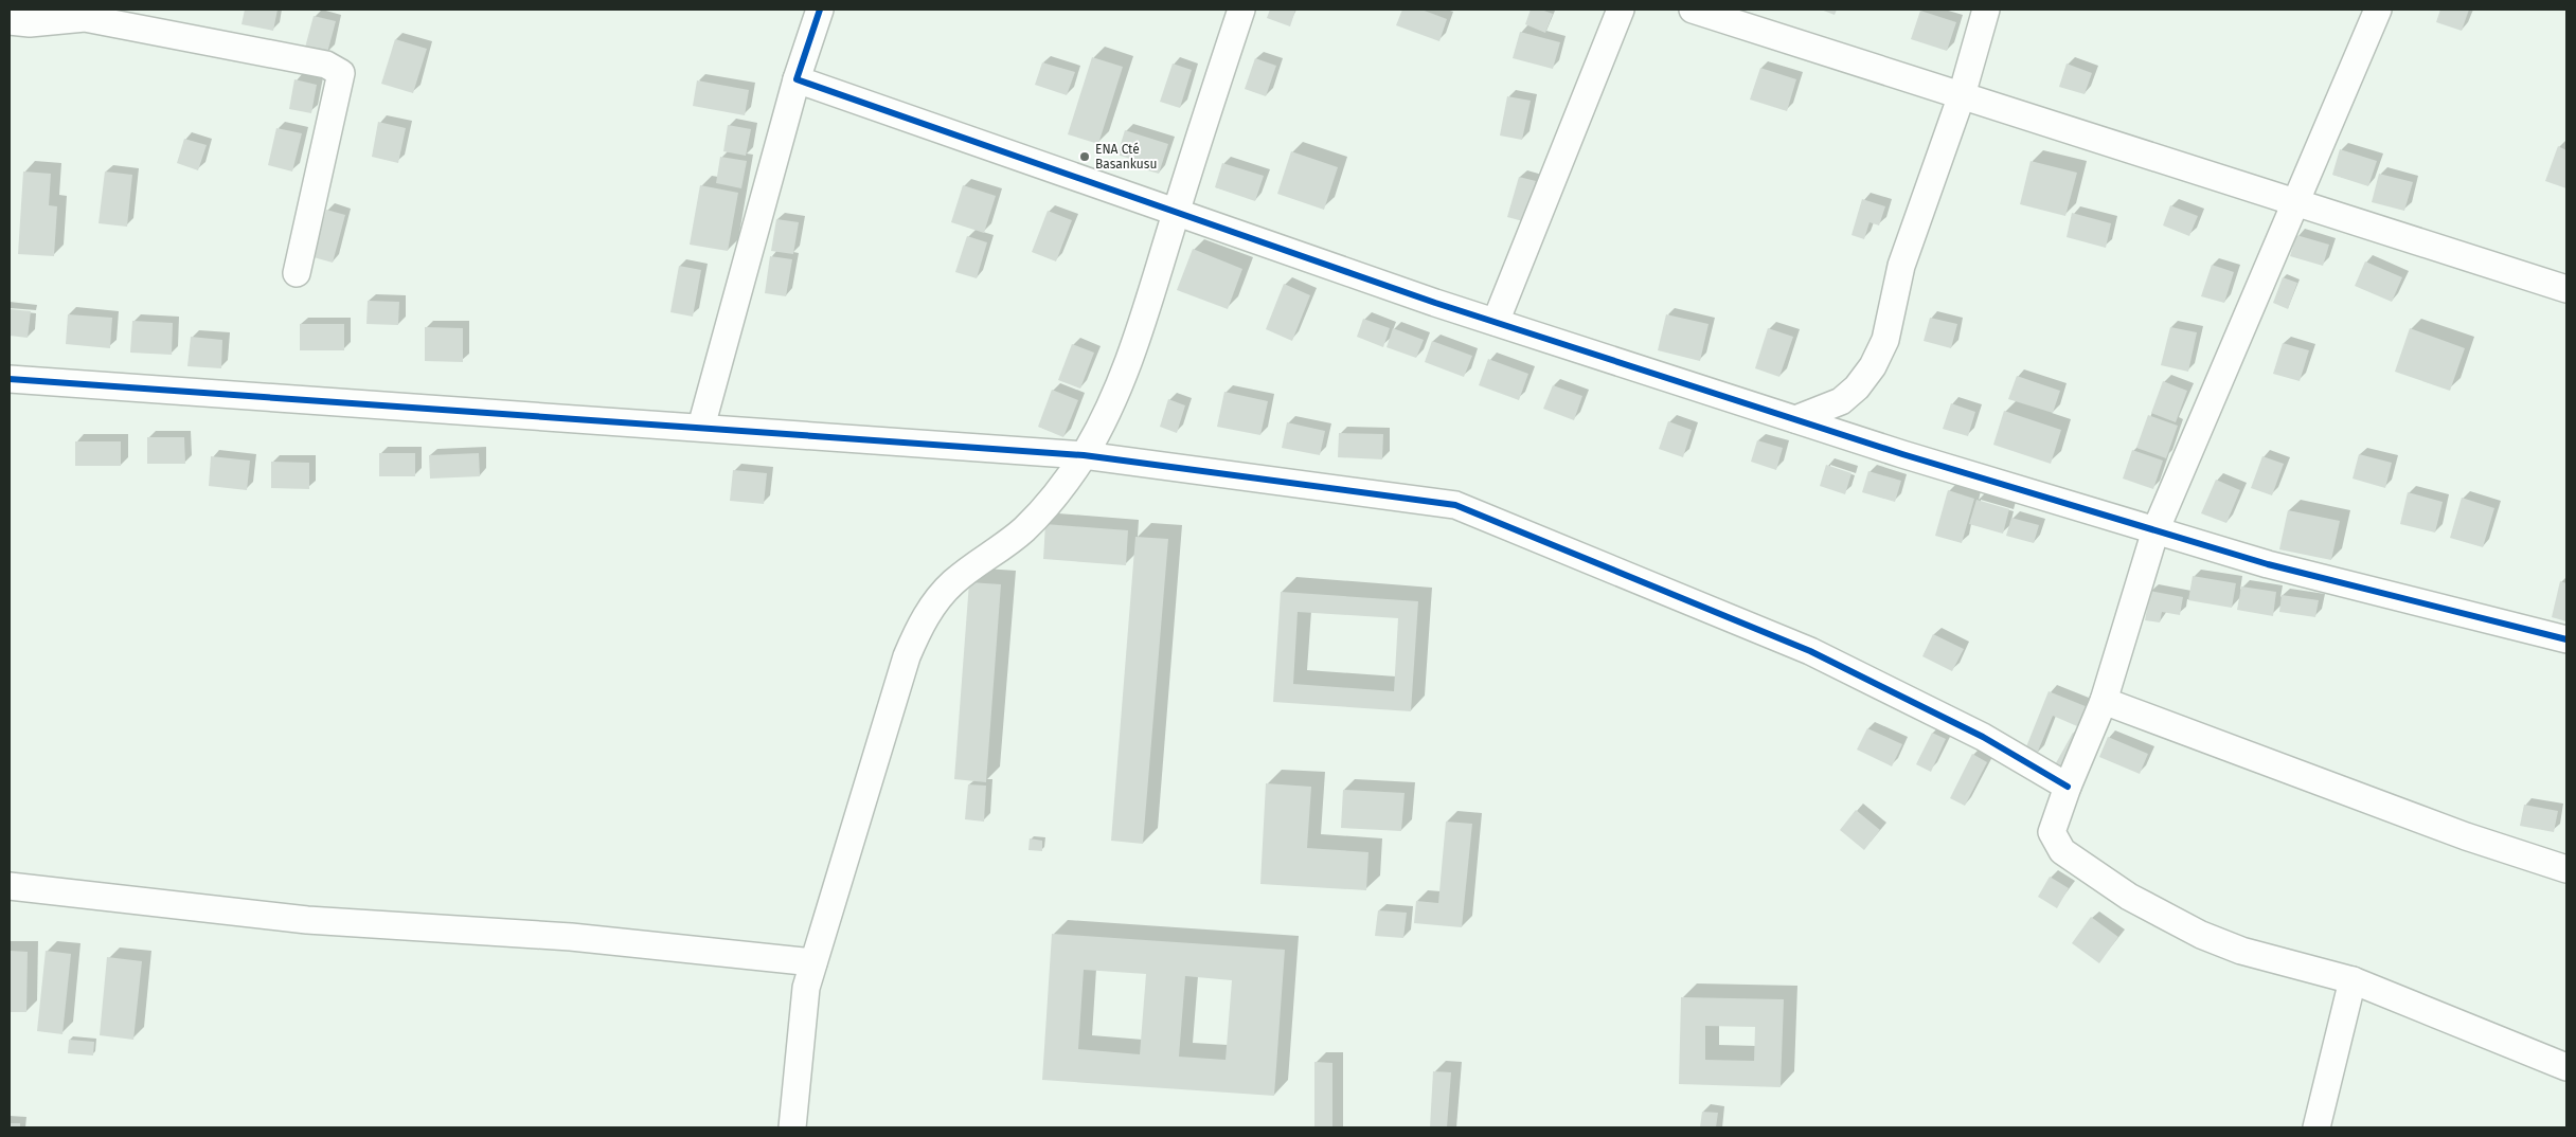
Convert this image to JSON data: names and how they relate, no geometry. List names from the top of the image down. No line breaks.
{"places":["ENA Cté Basankusu"]}
